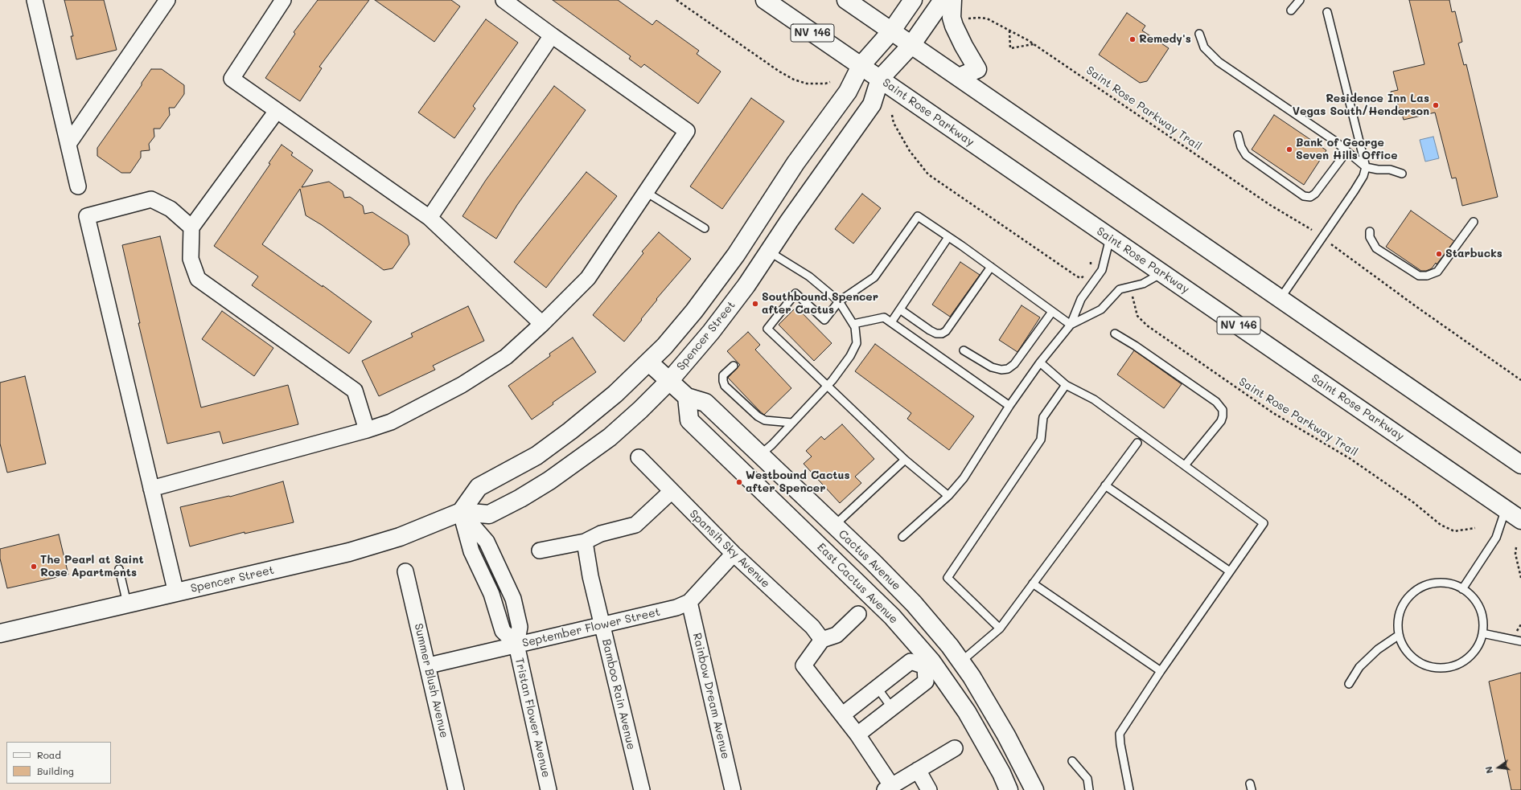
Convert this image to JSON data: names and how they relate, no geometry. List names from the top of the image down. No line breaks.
{"streets":{"main road":["NV 146","Saint Rose Parkway","Spencer Street","Cactus Avenue","East Cactus Avenue"],"street":["Spansih Sky Avenue","September Flower Street","Summer Blush Avenue","Bamboo Rain Avenue","Rainbow Dream Avenue","Tristan Flower Avenue"],"path":["Saint Rose Parkway Trail"]},"crossings":[["Saint Rose Parkway","Spencer Street"],["Spencer Street","Cactus Avenue"],["Spencer Street","Tristan Flower Avenue"],["Spansih Sky Avenue","September Flower Street"],["Cactus Avenue","East Cactus Avenue"],["September Flower Street","Summer Blush Avenue"],["September Flower Street","Bamboo Rain Avenue"],["September Flower Street","Rainbow Dream Avenue"],["September Flower Street","Tristan Flower Avenue"]],"places":["Remedy's","Residence Inn Las Vegas South/Henderson","Bank of George Seven Hills Office","Starbucks","Southbound Spencer after Cactus","Westbound Cactus after Spencer","The Pearl at Saint Rose Apartments"],"legend":["Road","Building"],"north":"left"}
